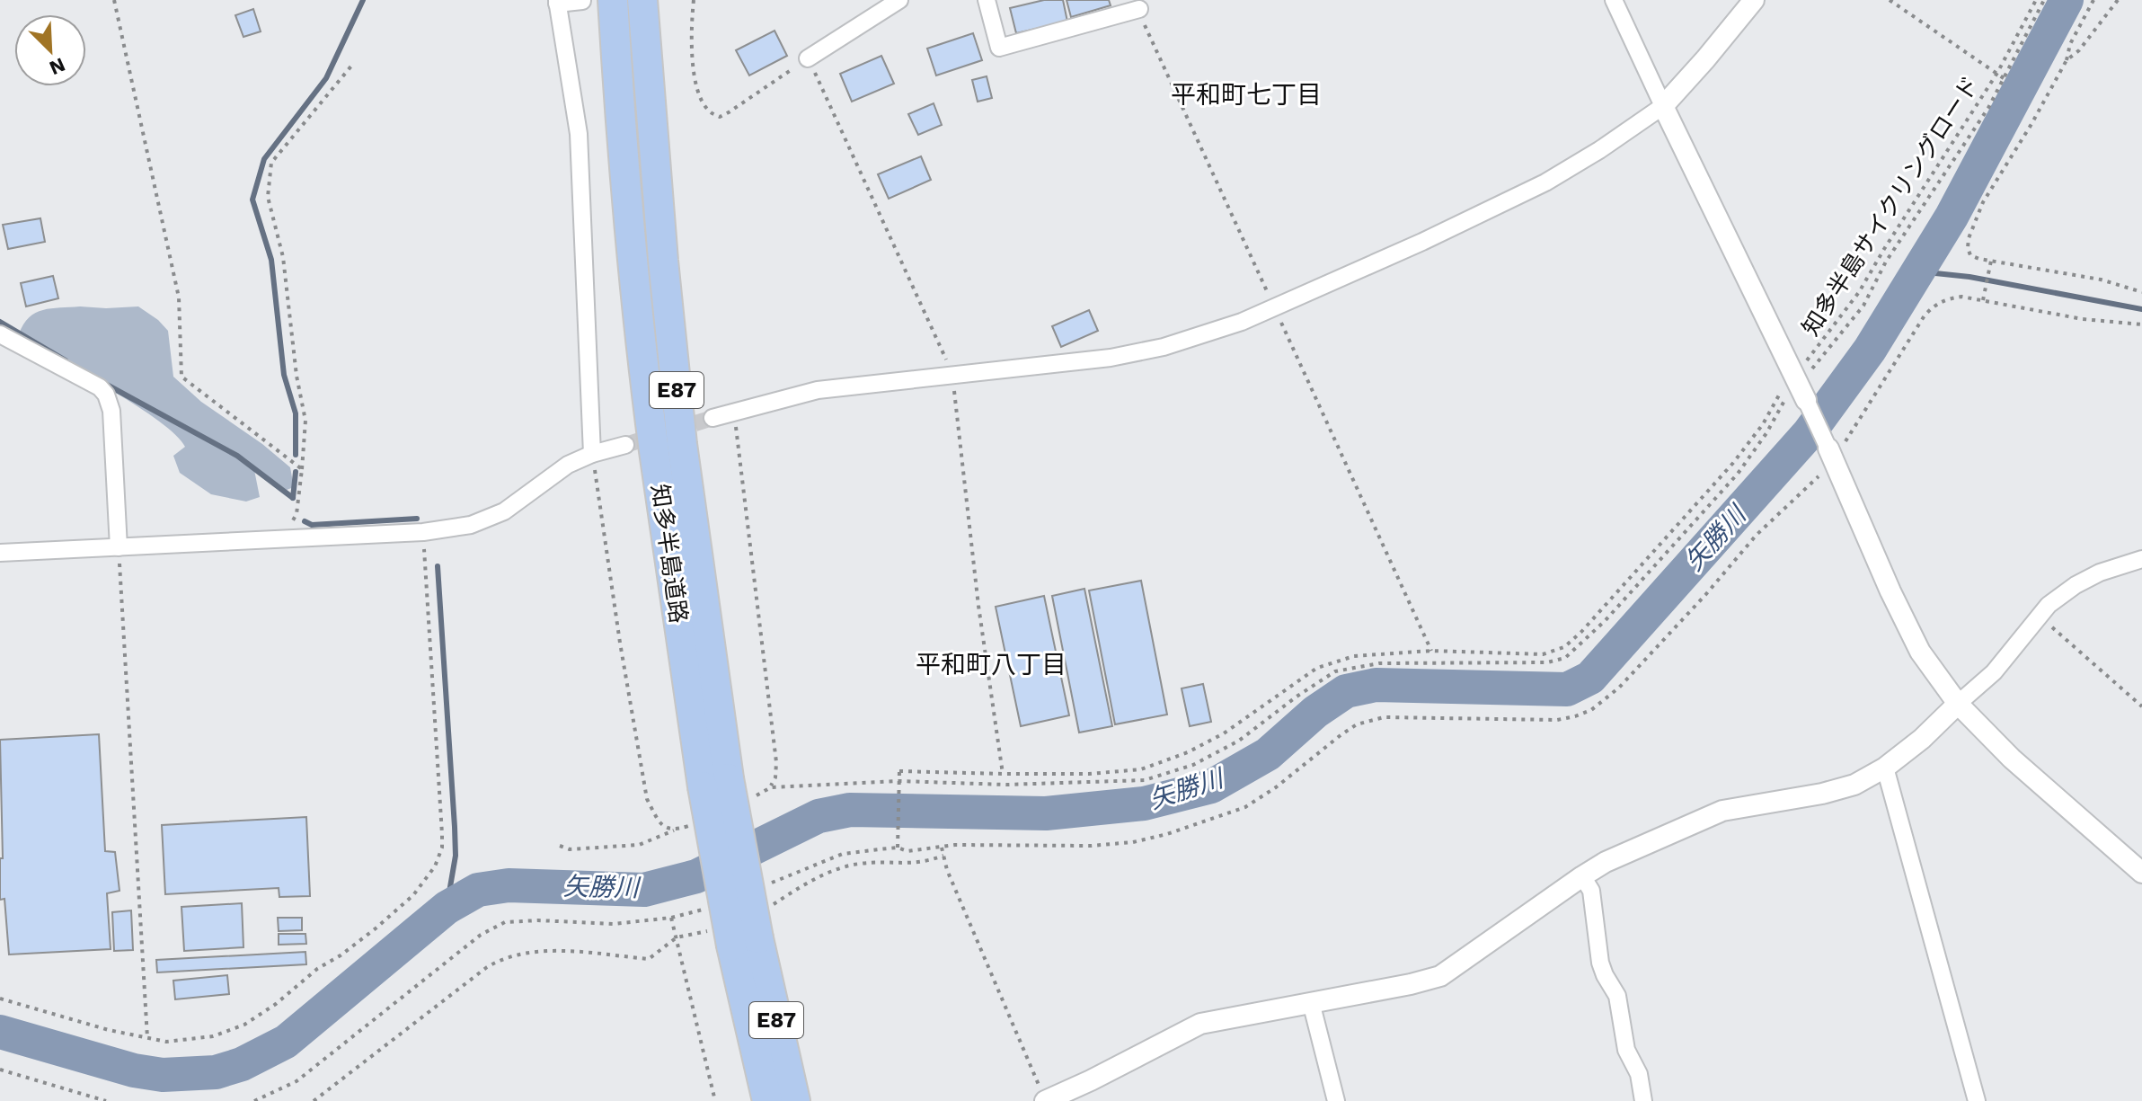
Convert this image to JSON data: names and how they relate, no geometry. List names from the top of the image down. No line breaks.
{"streets":{"highway":["E87","知多半島道路"],"path":["知多半島サイクリングロード"]},"districts":["平和町七丁目","平和町八丁目"],"water":["矢勝川"],"north":"bottom right"}
